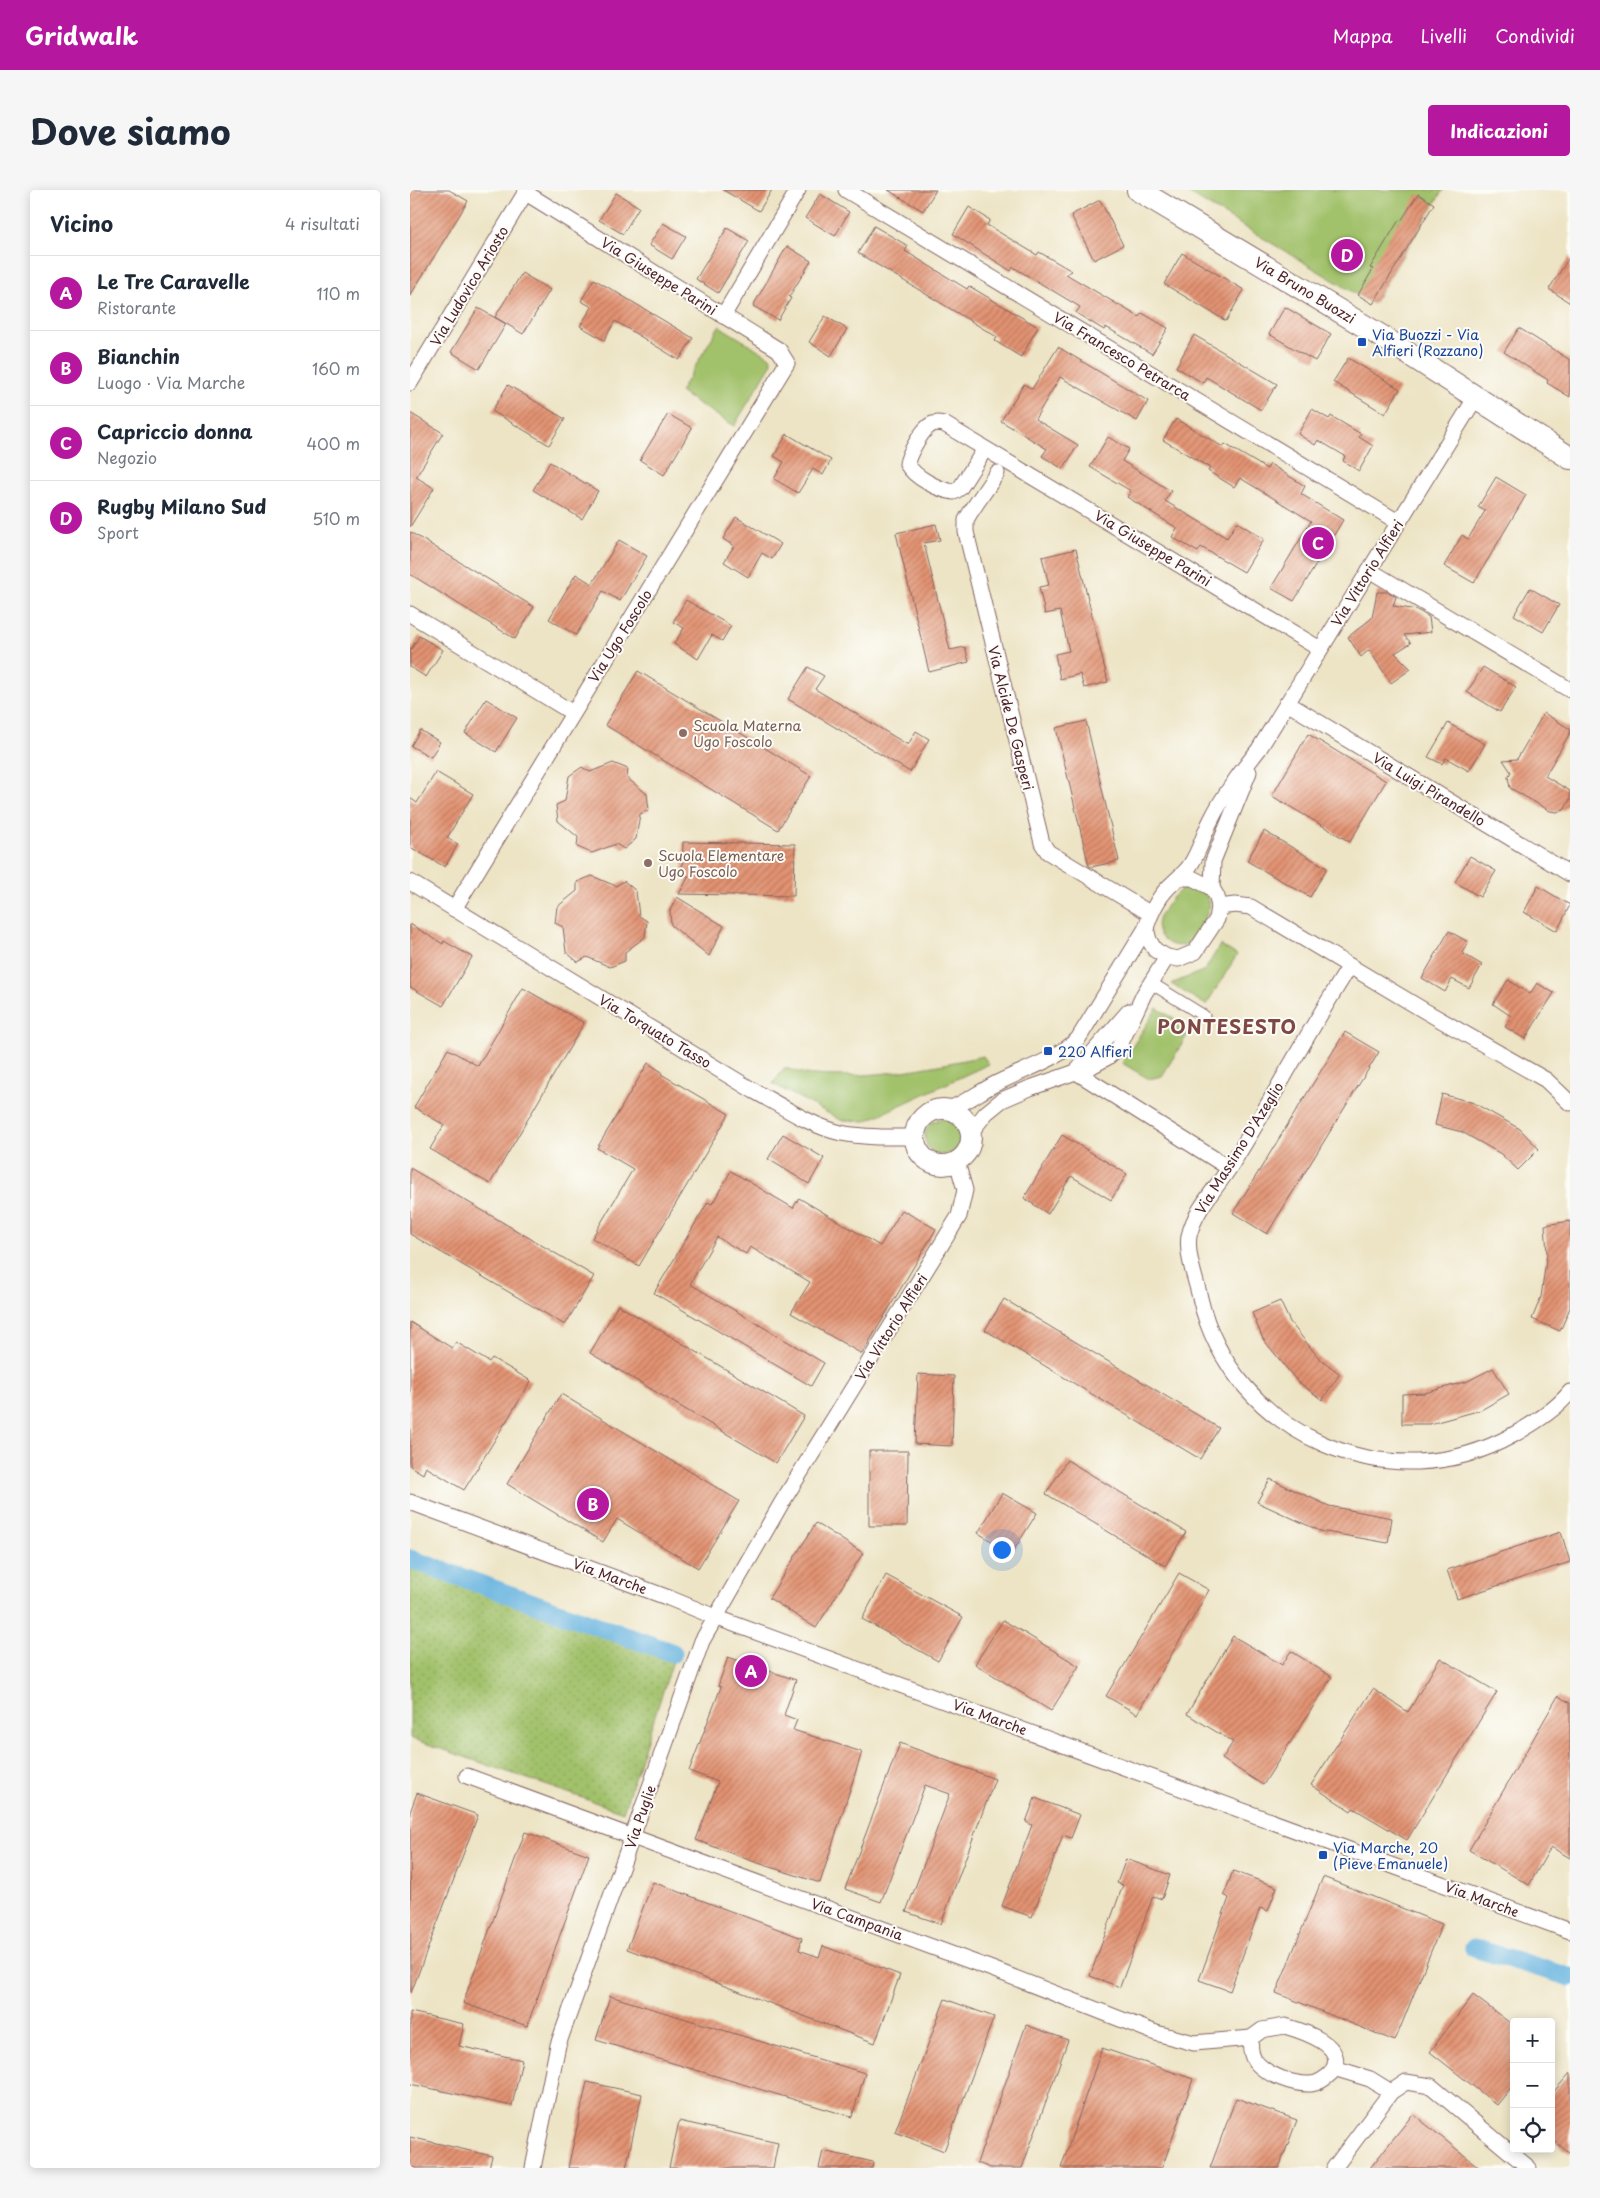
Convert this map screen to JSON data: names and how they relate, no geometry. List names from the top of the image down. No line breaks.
{"streets":{"main road":["Via Bruno Buozzi"],"street":["Via Giuseppe Parini","Via Ludovico Ariosto","Via Francesco Petrarca","Via Vittorio Alfieri","Via Ugo Foscolo","Via Alcide De Gasperi","Via Luigi Pirandello","Via Torquato Tasso","Via Massimo D'Azeglio","Via Marche","Via Puglie","Via Campania"]},"crossings":[["Via Giuseppe Parini","Via Ludovico Ariosto"],["Via Giuseppe Parini","Via Vittorio Alfieri"],["Via Giuseppe Parini","Via Ugo Foscolo"],["Via Bruno Buozzi","Via Vittorio Alfieri"],["Via Francesco Petrarca","Via Vittorio Alfieri"],["Via Vittorio Alfieri","Via Alcide De Gasperi"],["Via Vittorio Alfieri","Via Luigi Pirandello"],["Via Vittorio Alfieri","Via Torquato Tasso"],["Via Vittorio Alfieri","Via Puglie"],["Via Ugo Foscolo","Via Torquato Tasso"],["Via Marche","Via Puglie"],["Via Puglie","Via Campania"]],"districts":["PONTESESTO"],"places":{"transit":["Via Buozzi - Via Alfieri (Rozzano)","220 Alfieri","Via Marche, 20 (Pieve Emanuele)"],"other":["Scuola Materna Ugo Foscolo","Scuola Elementare Ugo Foscolo"]},"page":{"header":"Gridwalk","nav":["Mappa","Livelli","Condividi"],"title":"Dove siamo","buttons":"Indicazioni","heading":["Vicino","4 risultati"],"pins":["D","C","B","A"],"list":[{"mark":"A","name":"Le Tre Caravelle","note":"Ristorante","value":"110 m"},{"mark":"B","name":"Bianchin","note":"Luogo · Via Marche","value":"160 m"},{"mark":"C","name":"Capriccio donna","note":"Negozio","value":"400 m"},{"mark":"D","name":"Rugby Milano Sud","note":"Sport","value":"510 m"}],"map_buttons":["+","−"]}}
